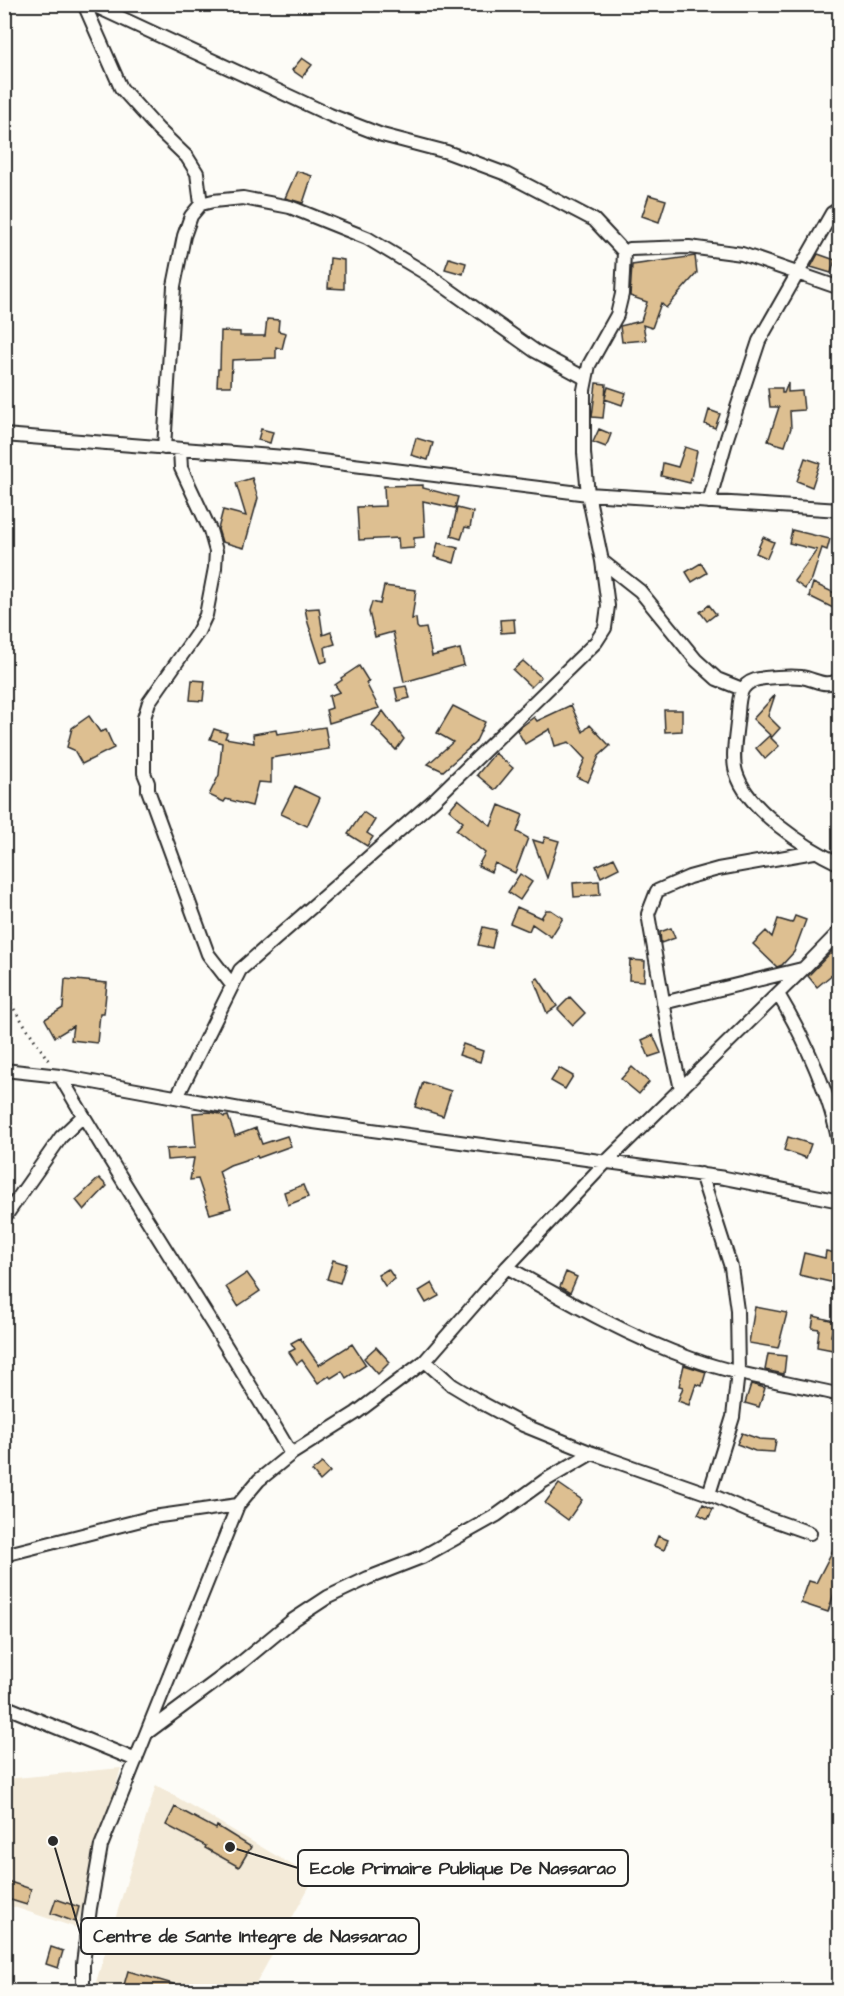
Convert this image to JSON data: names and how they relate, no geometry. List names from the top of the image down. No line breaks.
{"places":["Centre de Sante Integre de Nassarao","Ecole Primaire Publique De Nassarao"]}
